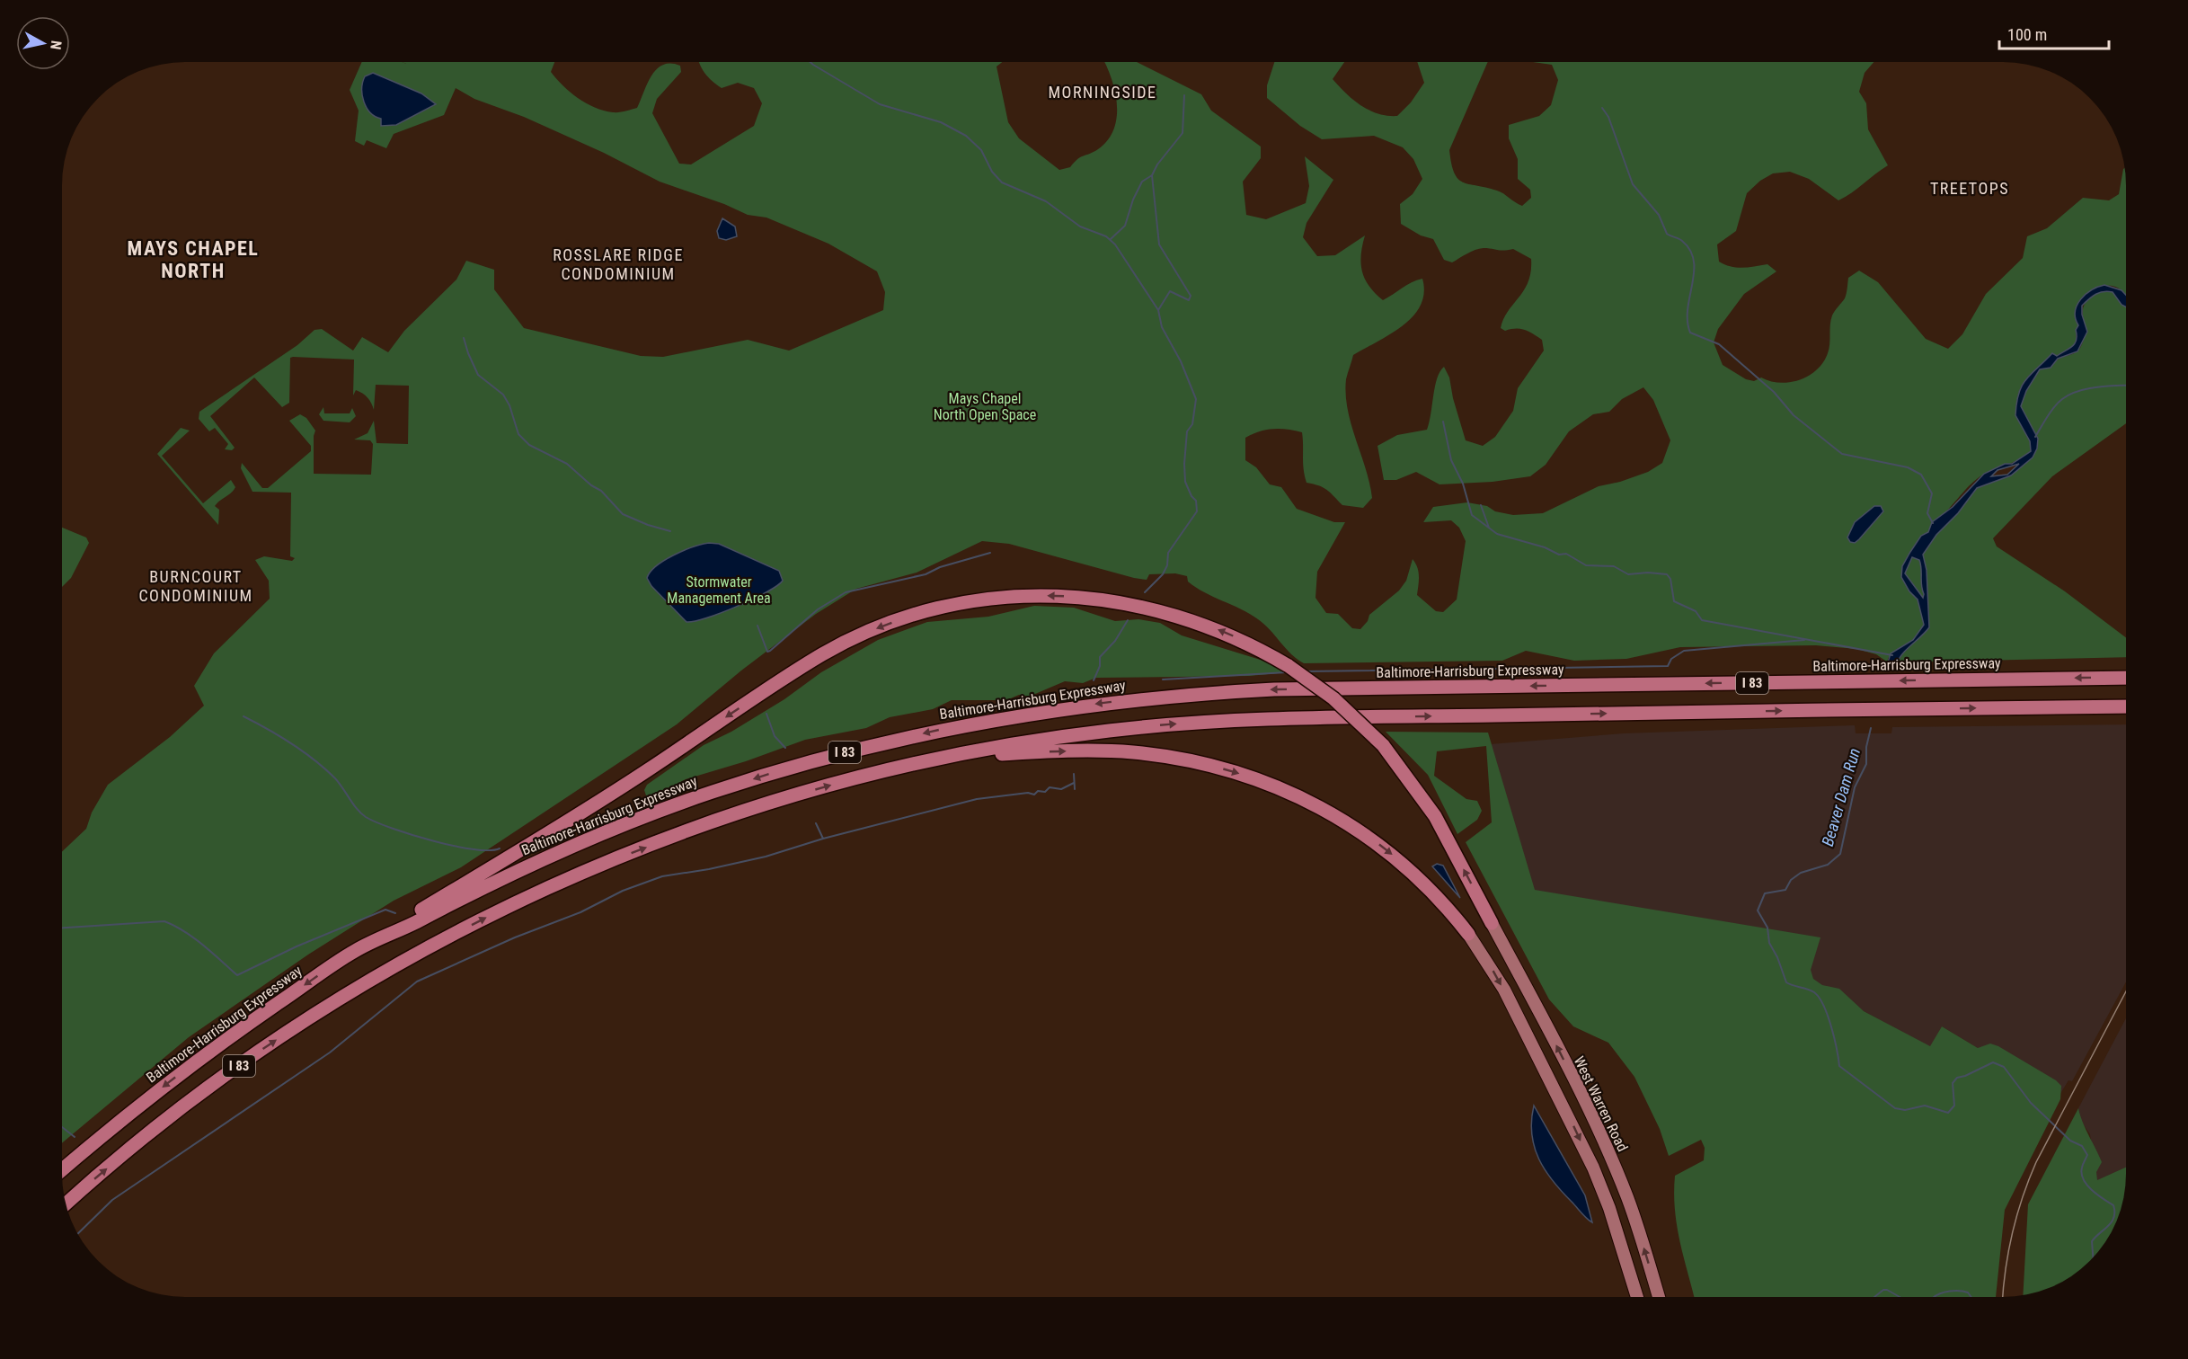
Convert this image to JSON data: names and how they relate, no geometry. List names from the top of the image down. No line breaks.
{"streets":{"highway":["Baltimore-Harrisburg Expressway","I 83"],"main road":["West Warren Road"]},"districts":["MORNINGSIDE","TREETOPS","MAYS CHAPEL NORTH","ROSSLARE RIDGE CONDOMINIUM","BURNCOURT CONDOMINIUM"],"water":["Beaver Dam Run"],"parks":["Mays Chapel North Open Space","Stormwater Management Area"],"scale_bar":"100 m","north":"right"}
